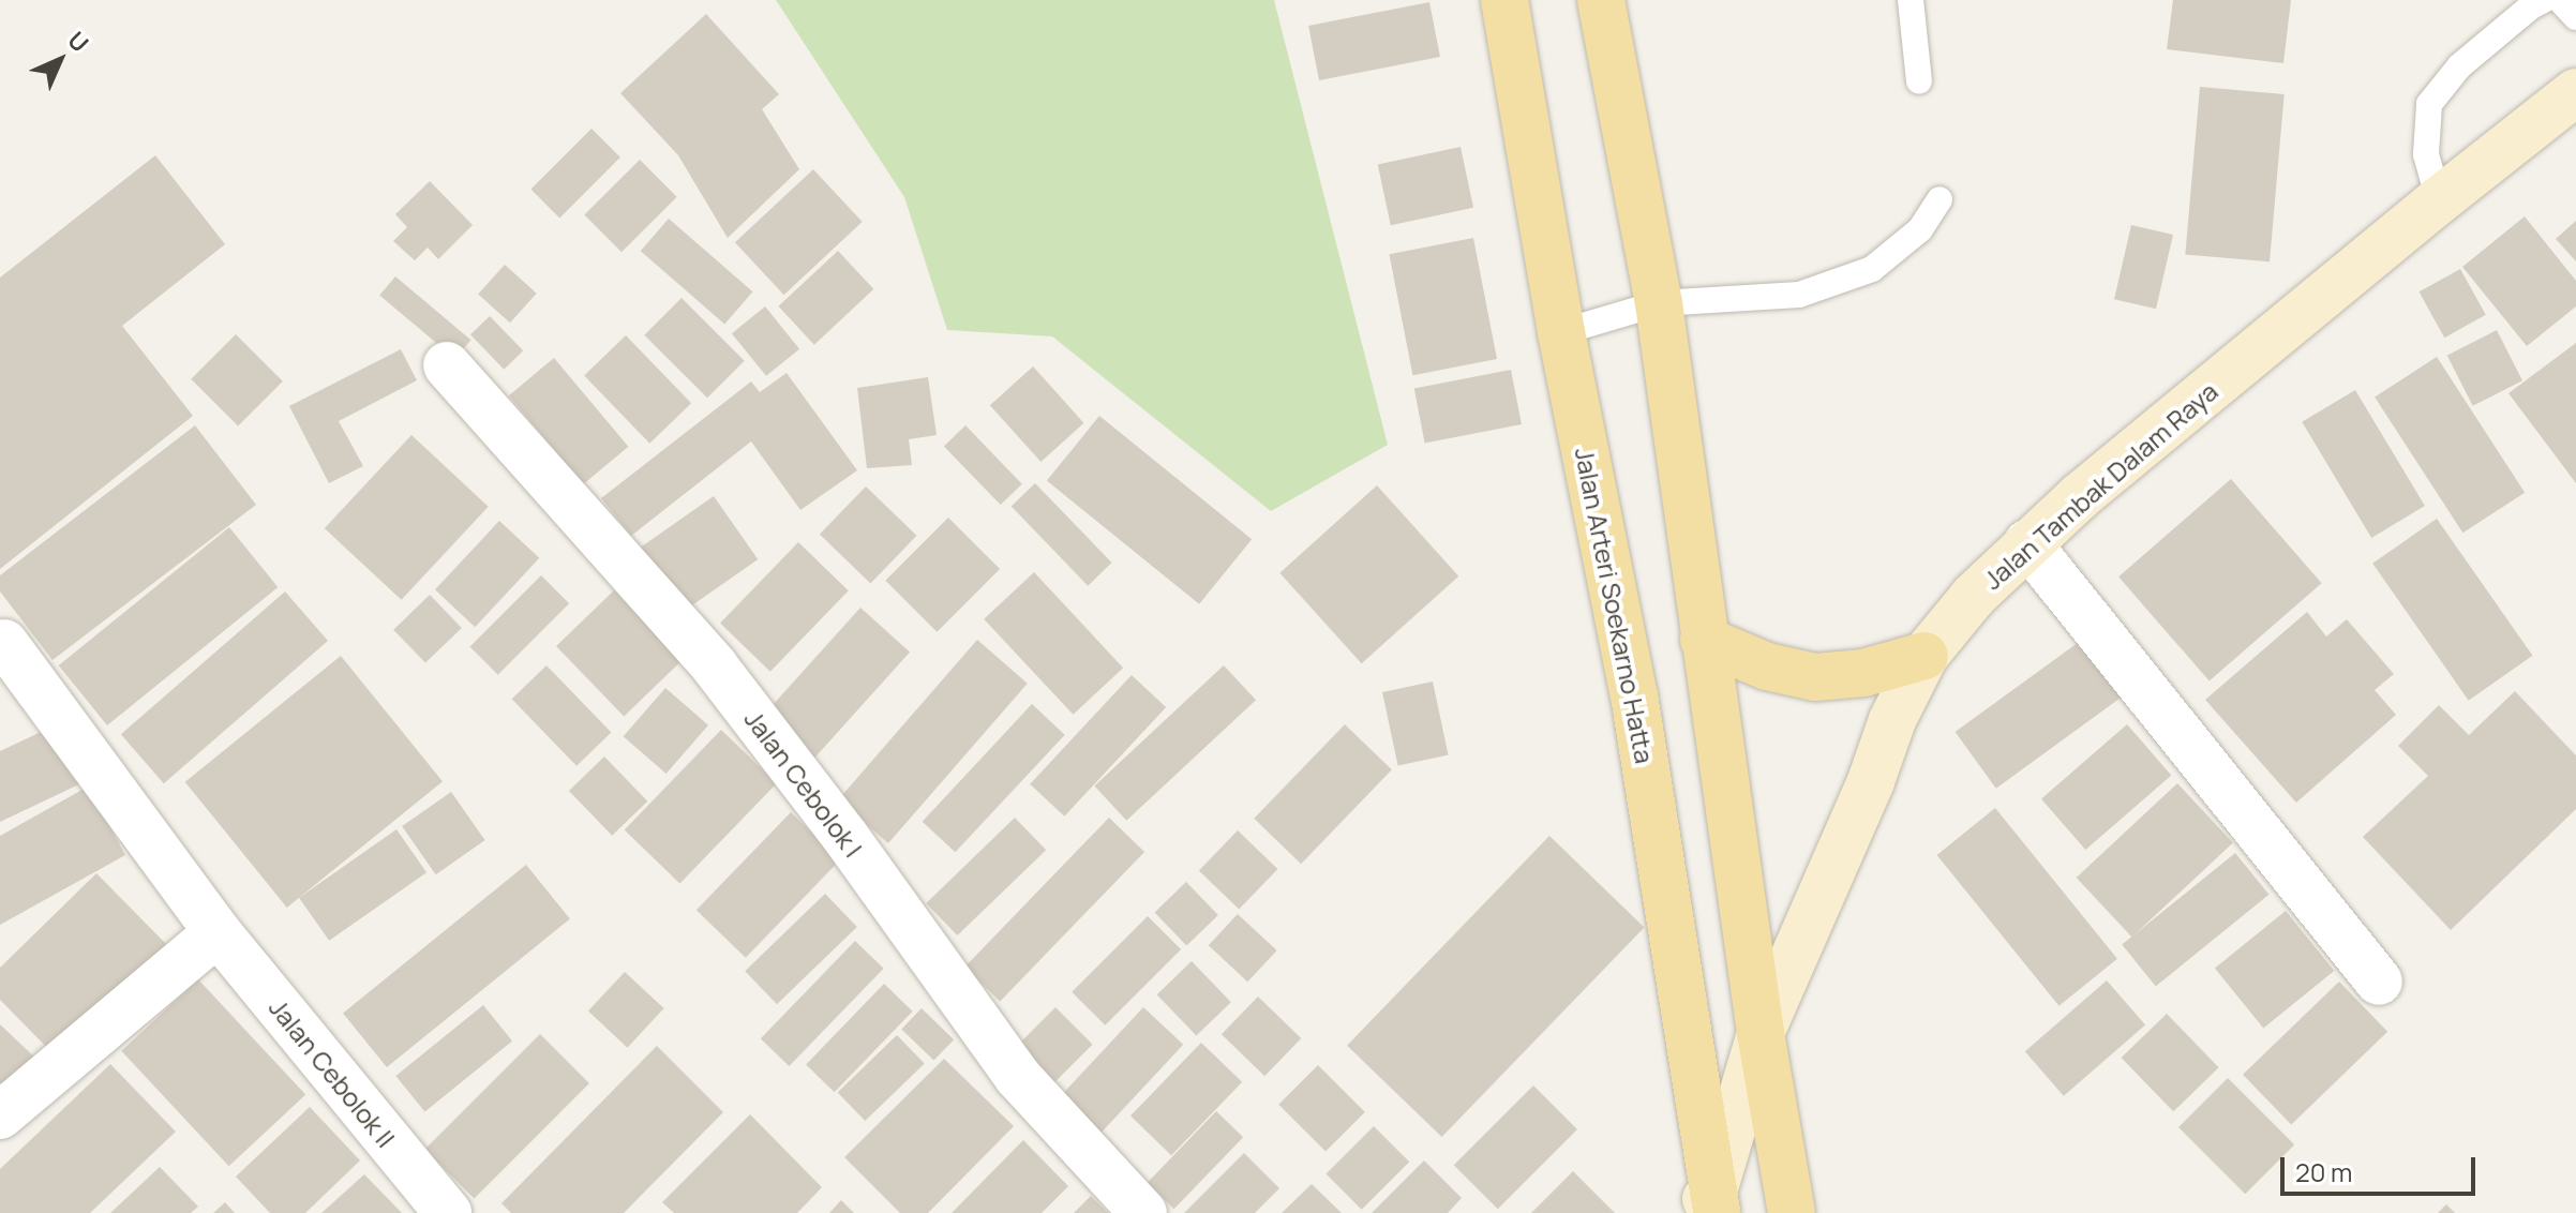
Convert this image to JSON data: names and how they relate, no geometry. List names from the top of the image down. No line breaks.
{"streets":{"main road":["Jalan Arteri Soekarno Hatta"],"street":["Jalan Tambak Dalam Raya","Jalan Cebolok I","Jalan Cebolok II"]},"crossings":[["Jalan Tambak Dalam Raya","Jalan Arteri Soekarno Hatta"]],"scale_bar":"20 m","north":"top right"}
